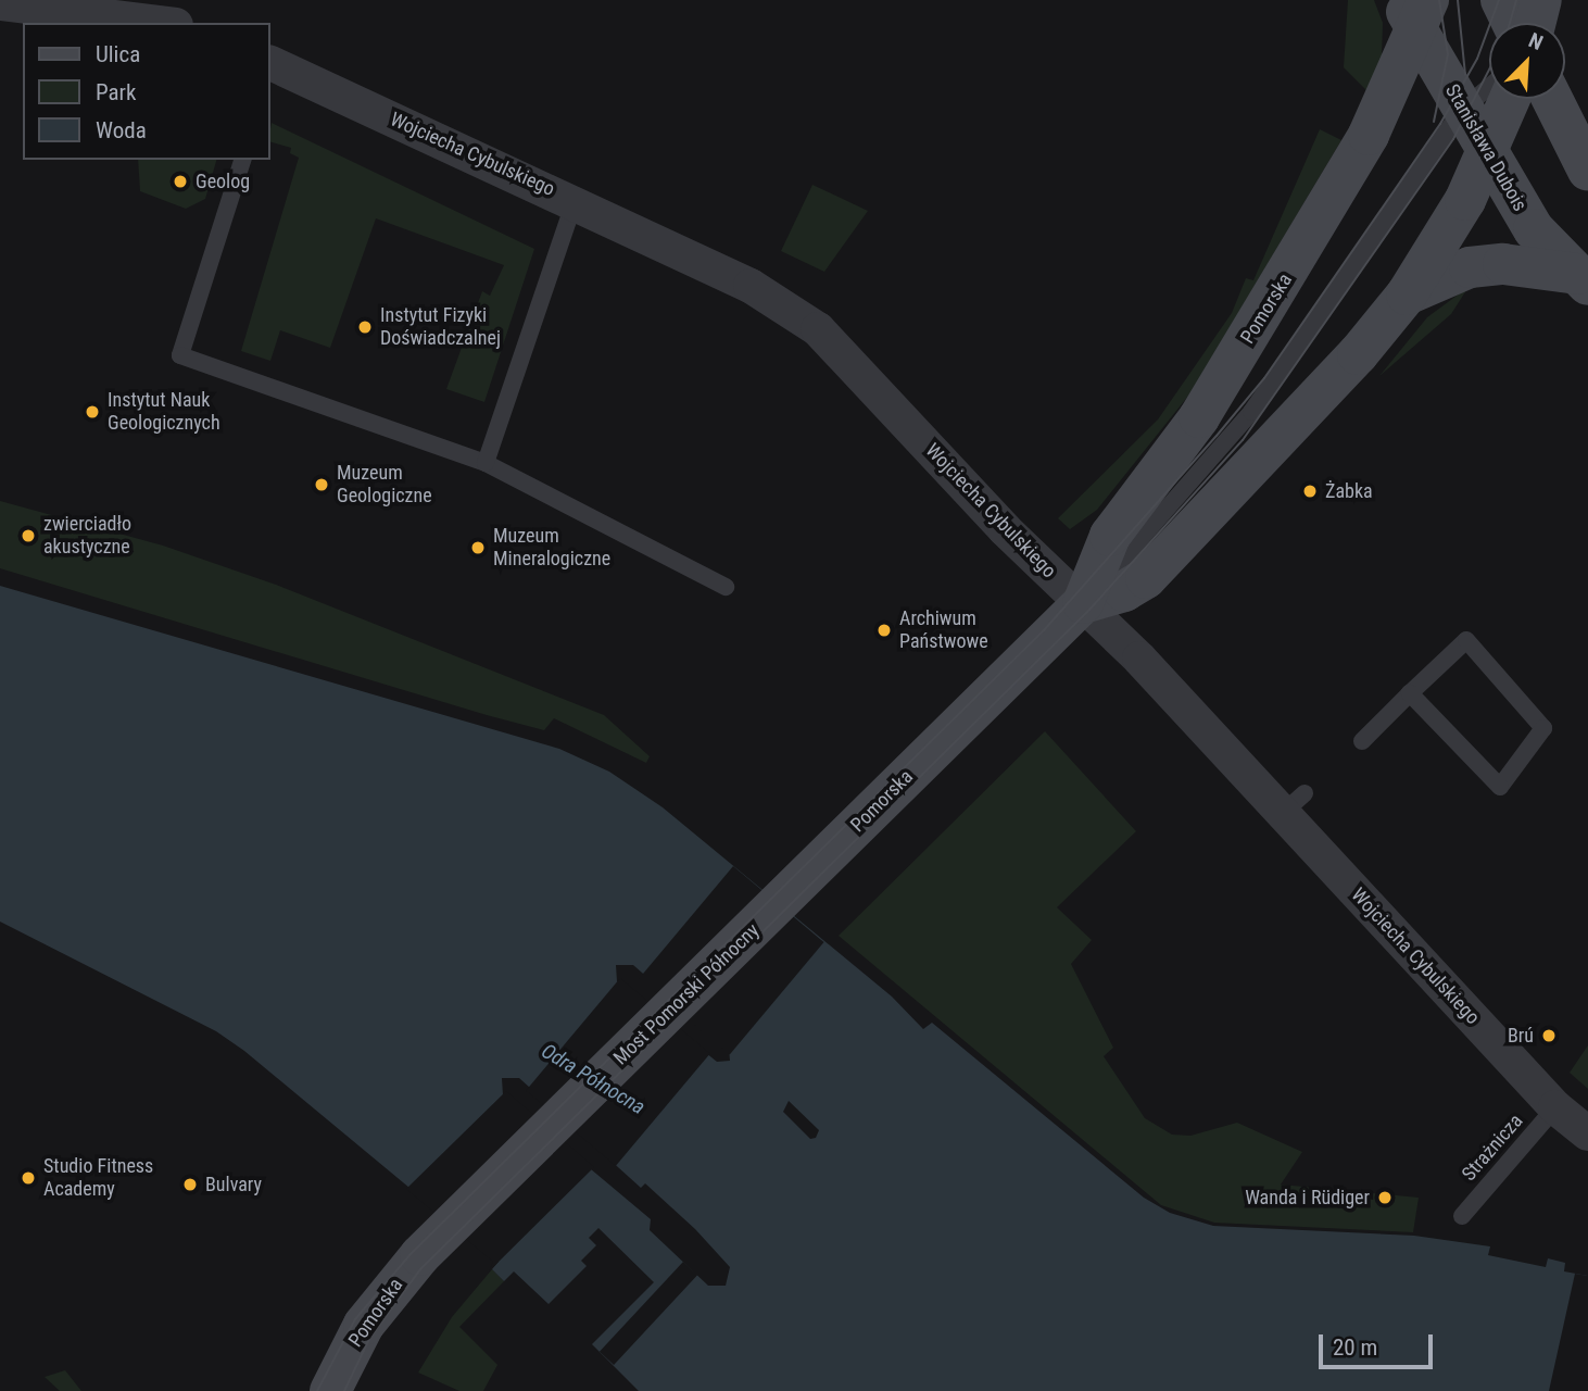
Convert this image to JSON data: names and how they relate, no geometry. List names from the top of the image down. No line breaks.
{"streets":{"street":["Stanisława Dubois","Wojciecha Cybulskiego","Pomorska","Most Pomorski Północny"],"lane":["Strażnicza"]},"crossings":[["Stanisława Dubois","Pomorska"],["Wojciecha Cybulskiego","Pomorska"],["Wojciecha Cybulskiego","Strażnicza"],["Pomorska","Most Pomorski Północny"]],"water":["Odra Północna"],"places":["Geolog","Instytut Fizyki Doświadczalnej","Instytut Nauk Geologicznych","Muzeum Geologiczne","Żabka","zwierciadło akustyczne","Muzeum Mineralogiczne","Archiwum Państwowe","Brú","Studio Fitness Academy","Bulvary","Wanda i Rüdiger"],"legend":["Ulica","Park","Woda"],"scale_bar":"20 m","north":"top right"}
